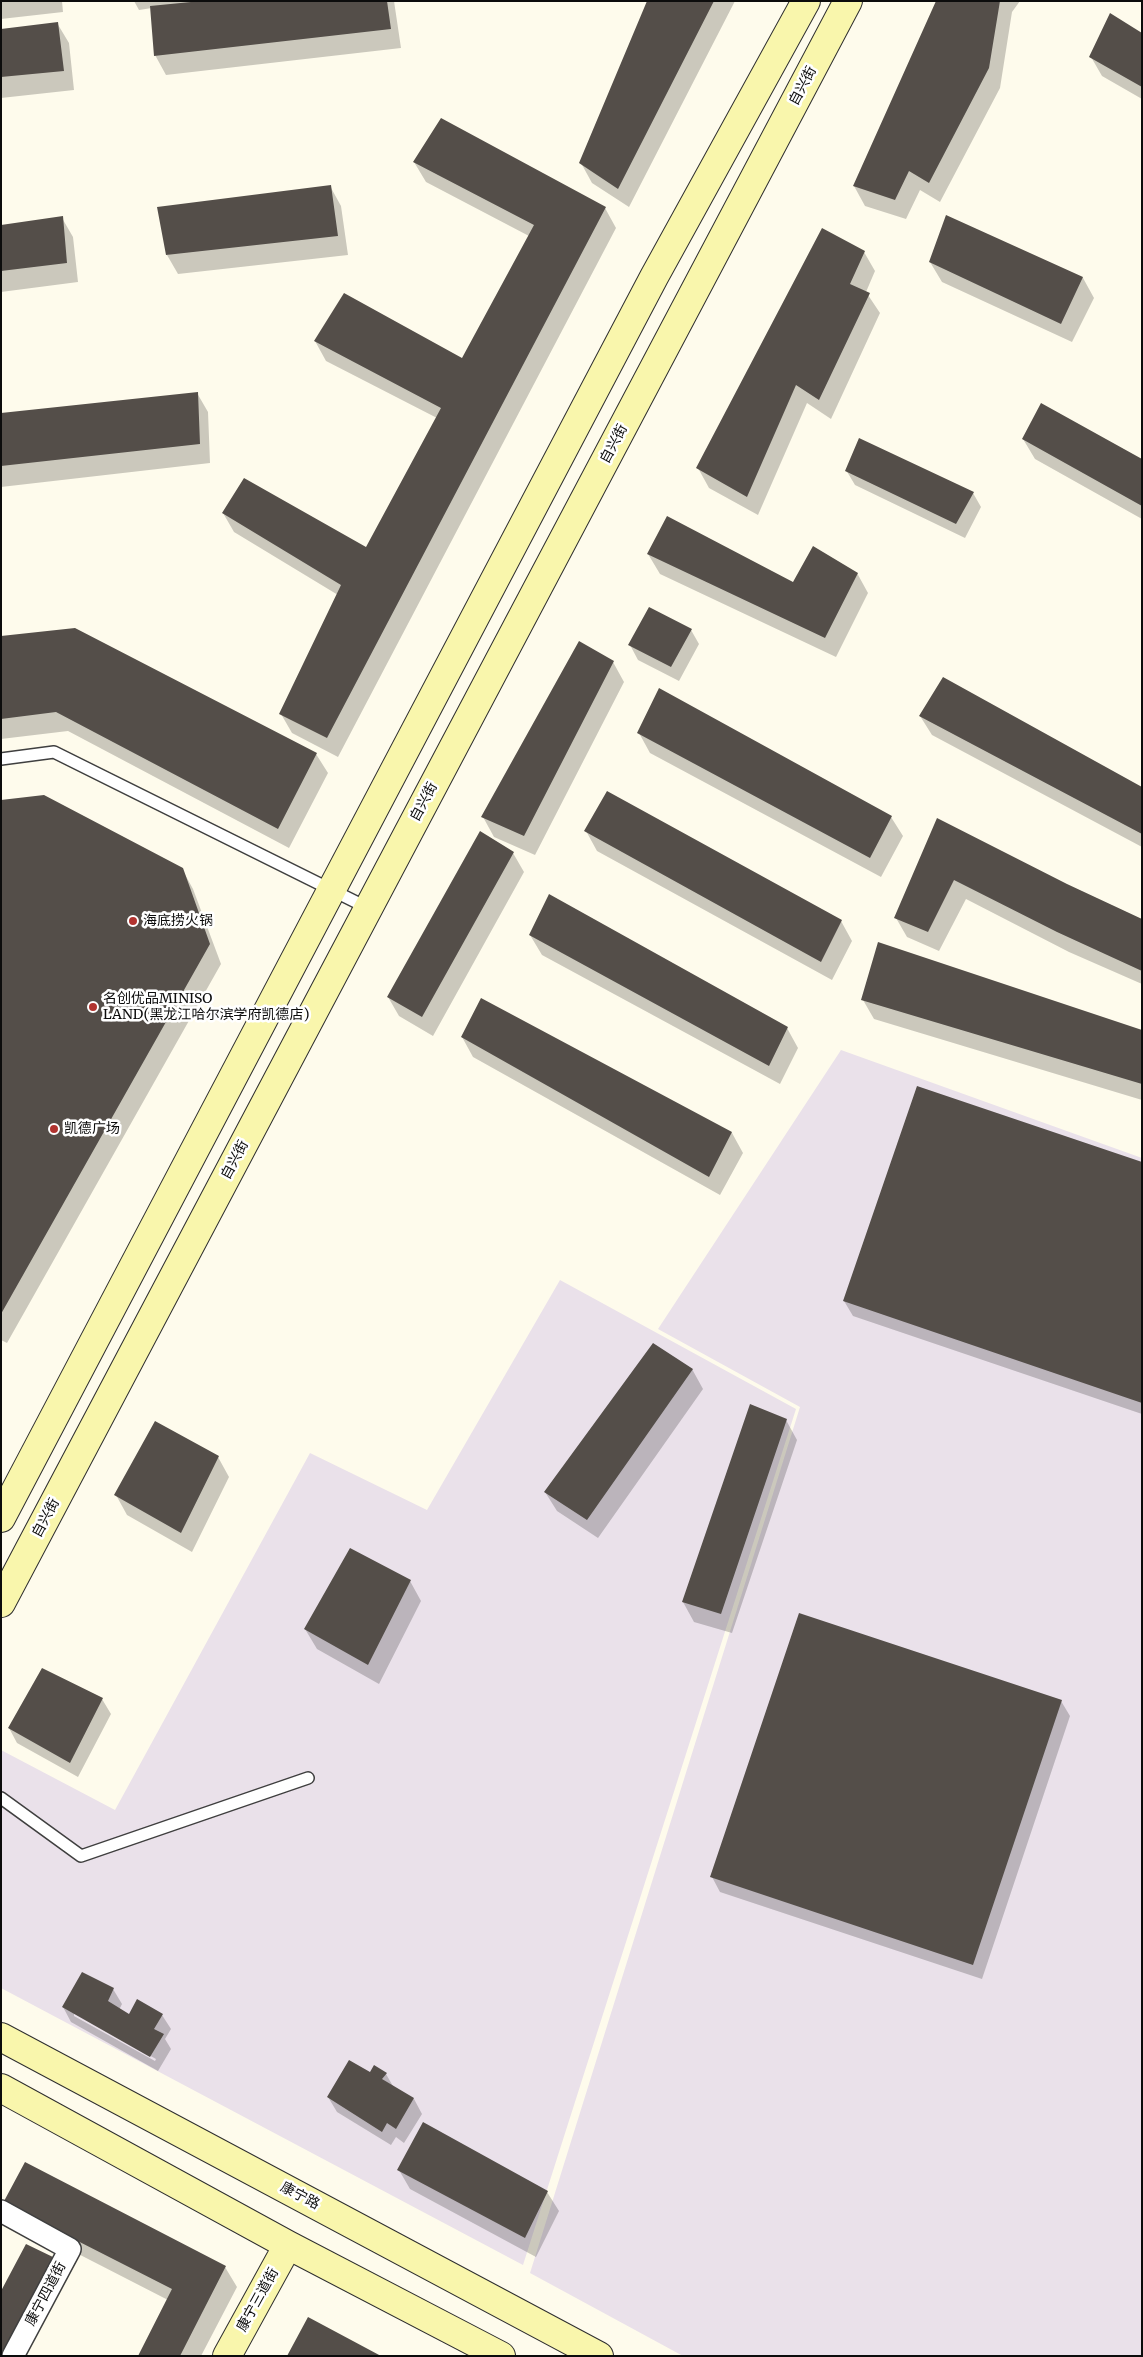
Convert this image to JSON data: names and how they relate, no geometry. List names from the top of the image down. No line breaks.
{"streets":{"main road":["自兴街","康宁路","康宁三道街"],"street":["康宁四道街"]},"places":["海底捞火锅","名创优品MINISO LAND(黑龙江哈尔滨学府凯德店)","凯德广场"]}
